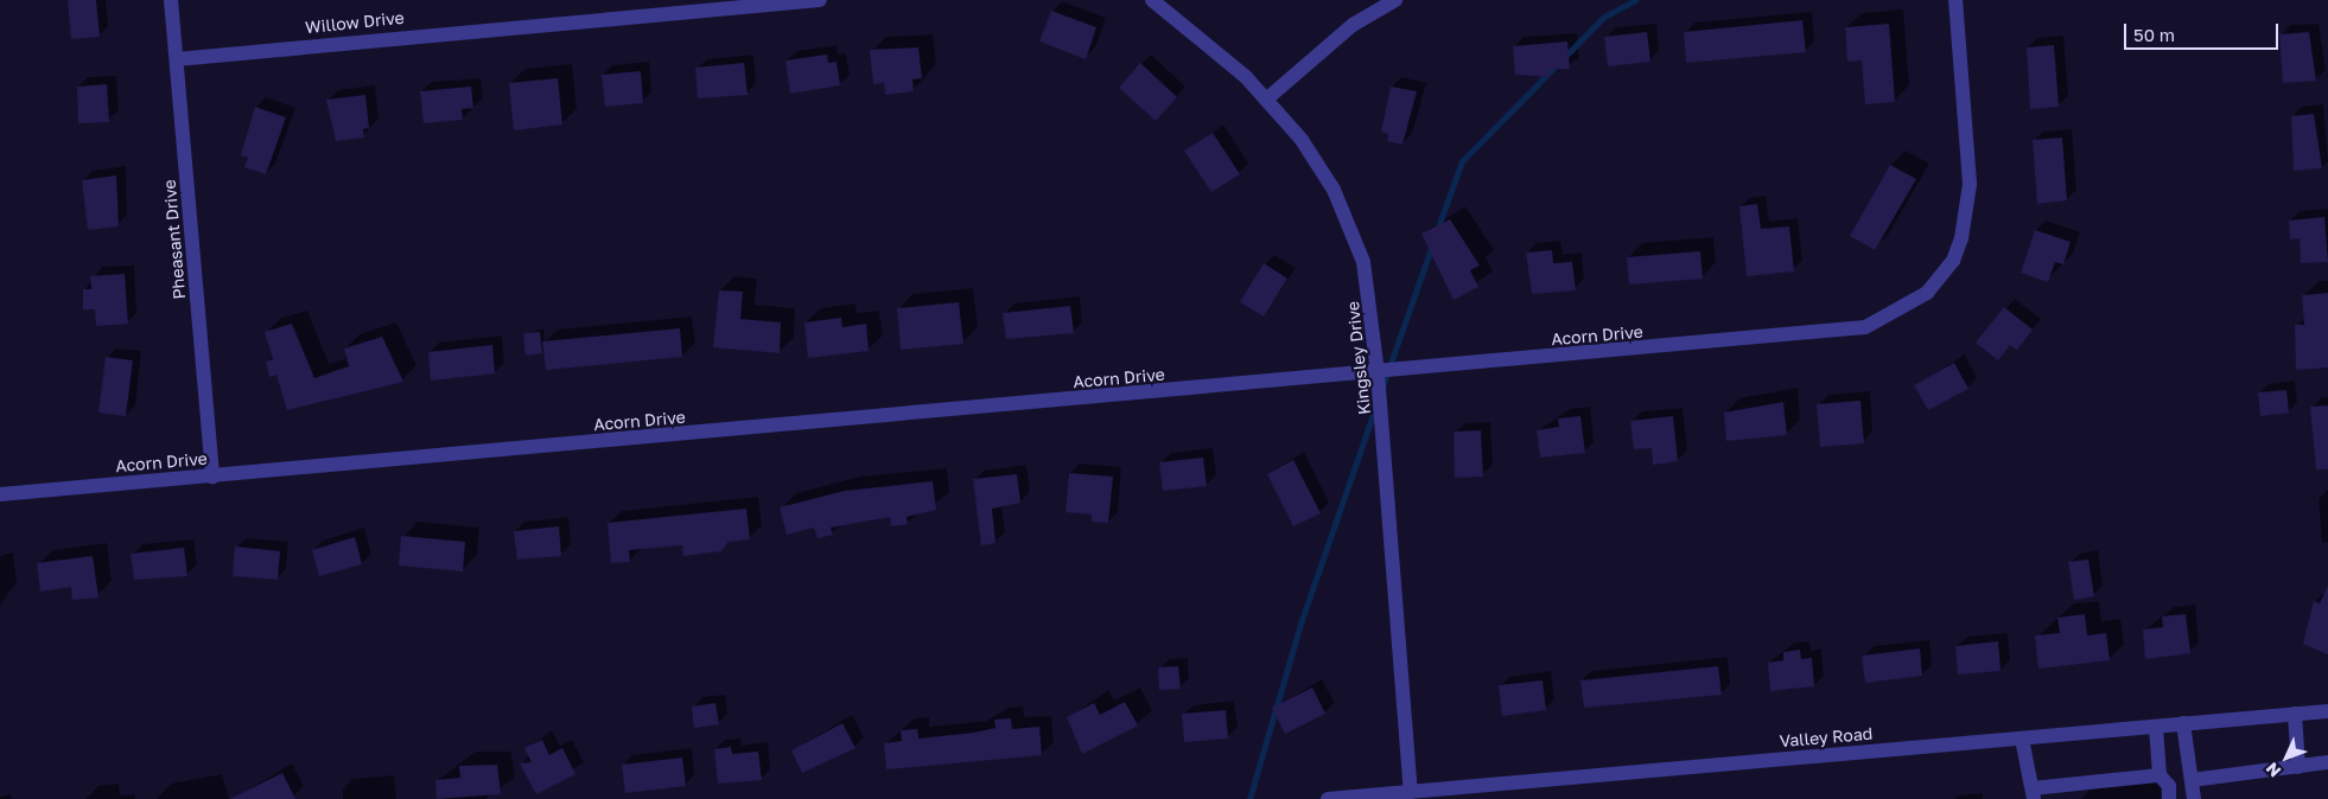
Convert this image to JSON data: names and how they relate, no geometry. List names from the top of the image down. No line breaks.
{"streets":{"street":["Willow Drive","Pheasant Drive","Acorn Drive","Kingsley Drive","Valley Road"]},"crossings":[["Willow Drive","Pheasant Drive"],["Pheasant Drive","Acorn Drive"],["Acorn Drive","Kingsley Drive"],["Kingsley Drive","Valley Road"]],"scale_bar":"50 m","north":"bottom left"}
